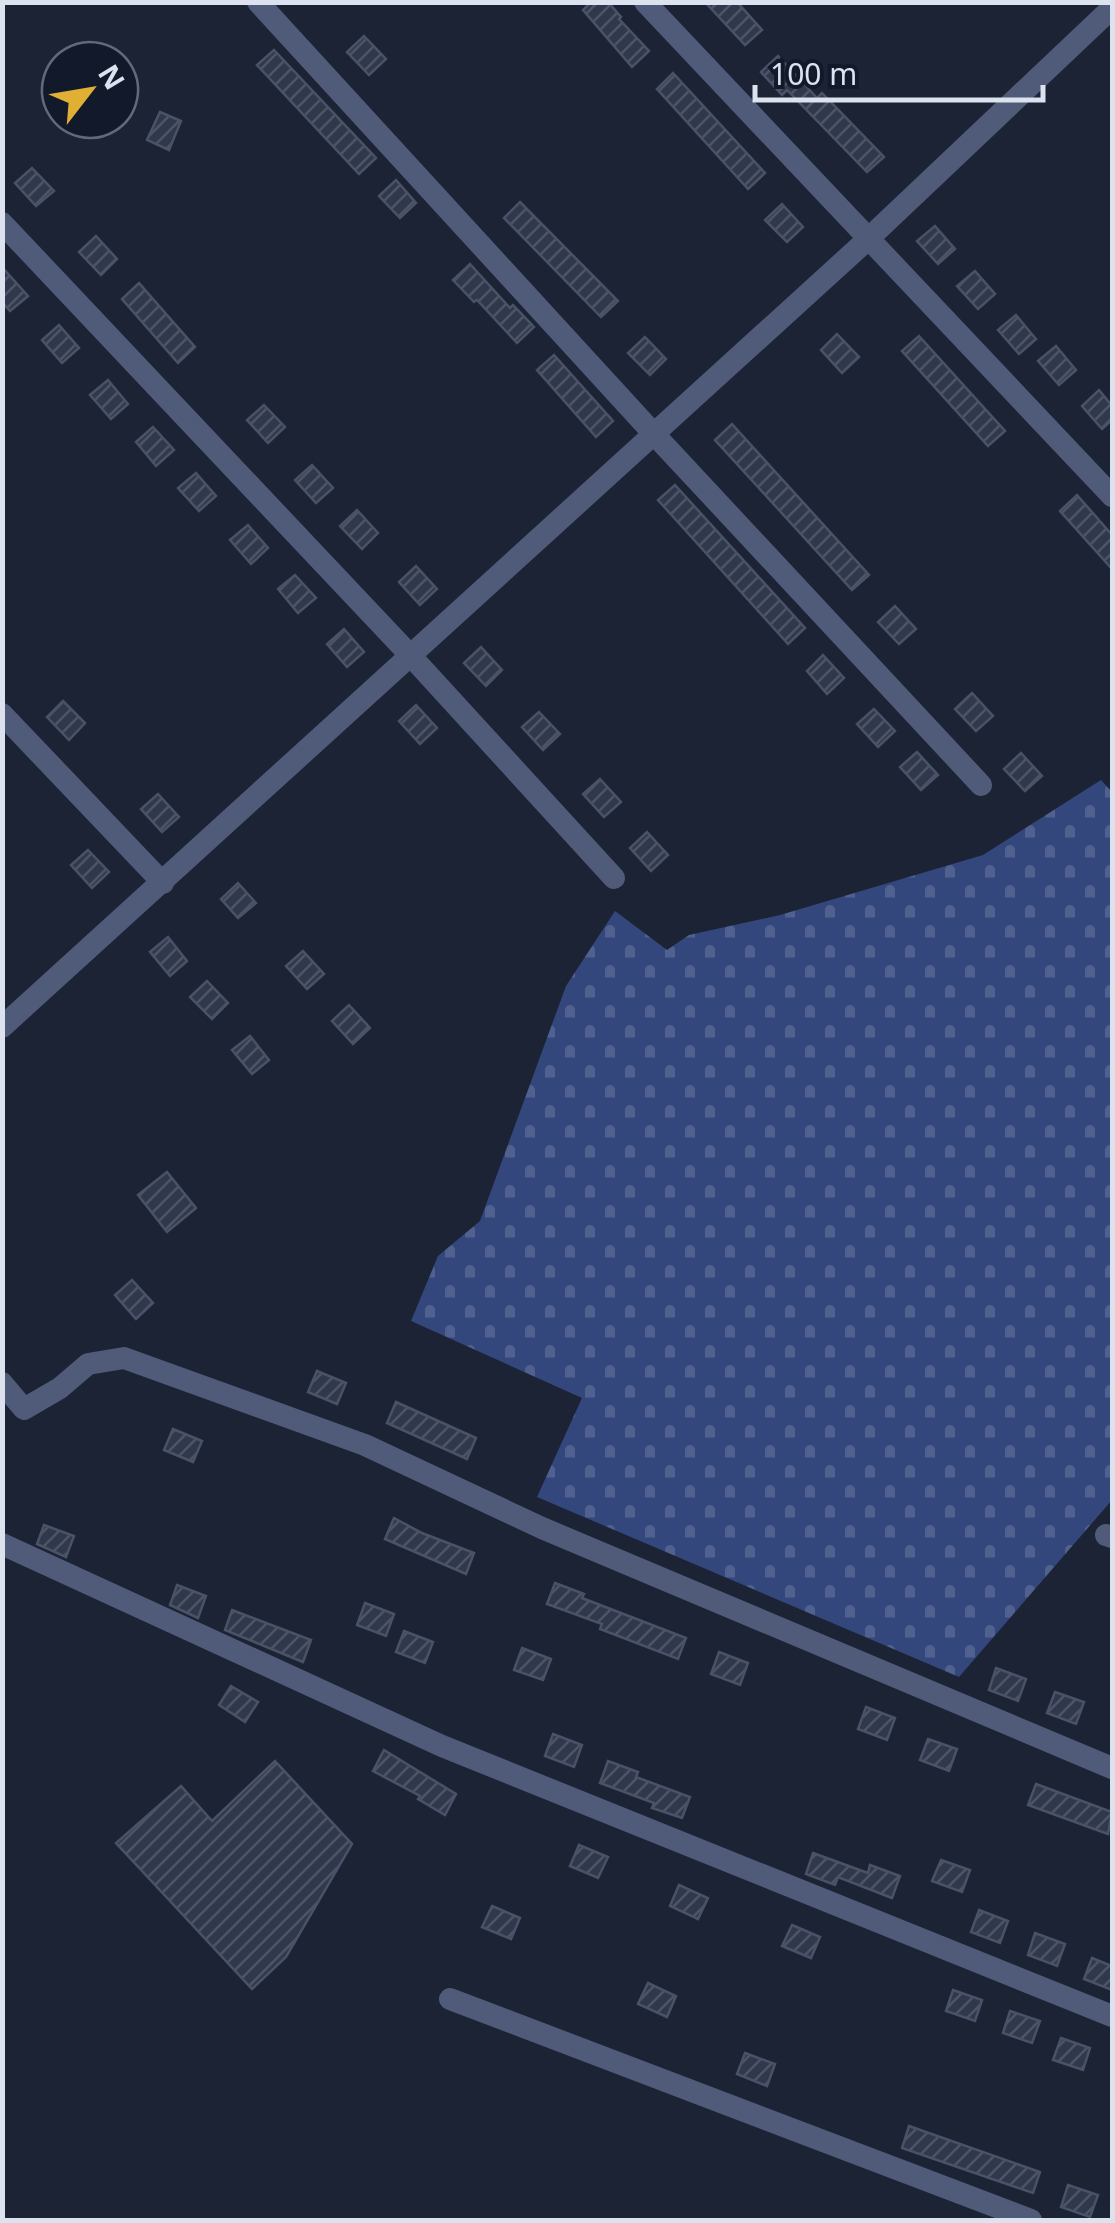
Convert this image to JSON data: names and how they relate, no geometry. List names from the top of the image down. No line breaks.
{"scale_bar":"100 m","north":"top right"}
